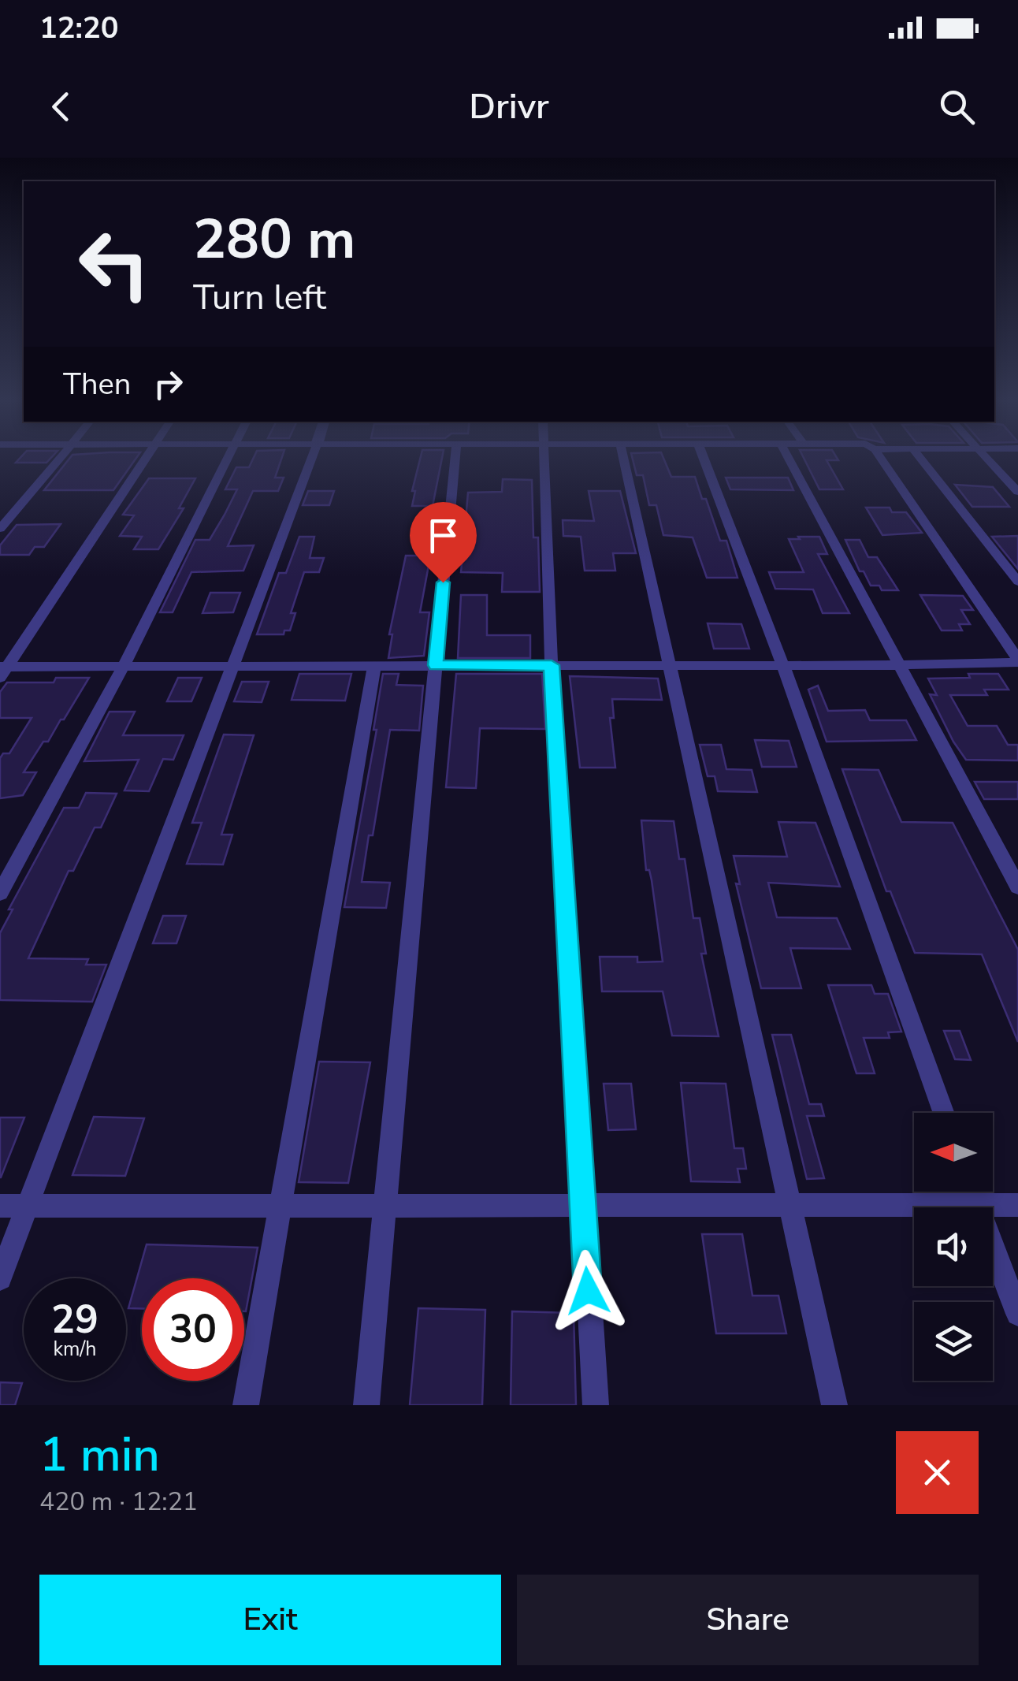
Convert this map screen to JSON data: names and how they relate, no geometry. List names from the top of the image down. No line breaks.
{"north":"left","page":{"status":"12:20","header":"Drivr","turn":["280 m","Turn left"],"then":"Then","speed":"29 km/h","limit":"30","heading":["1 min","420 m · 12:21"],"buttons":["Exit","Share"]}}
